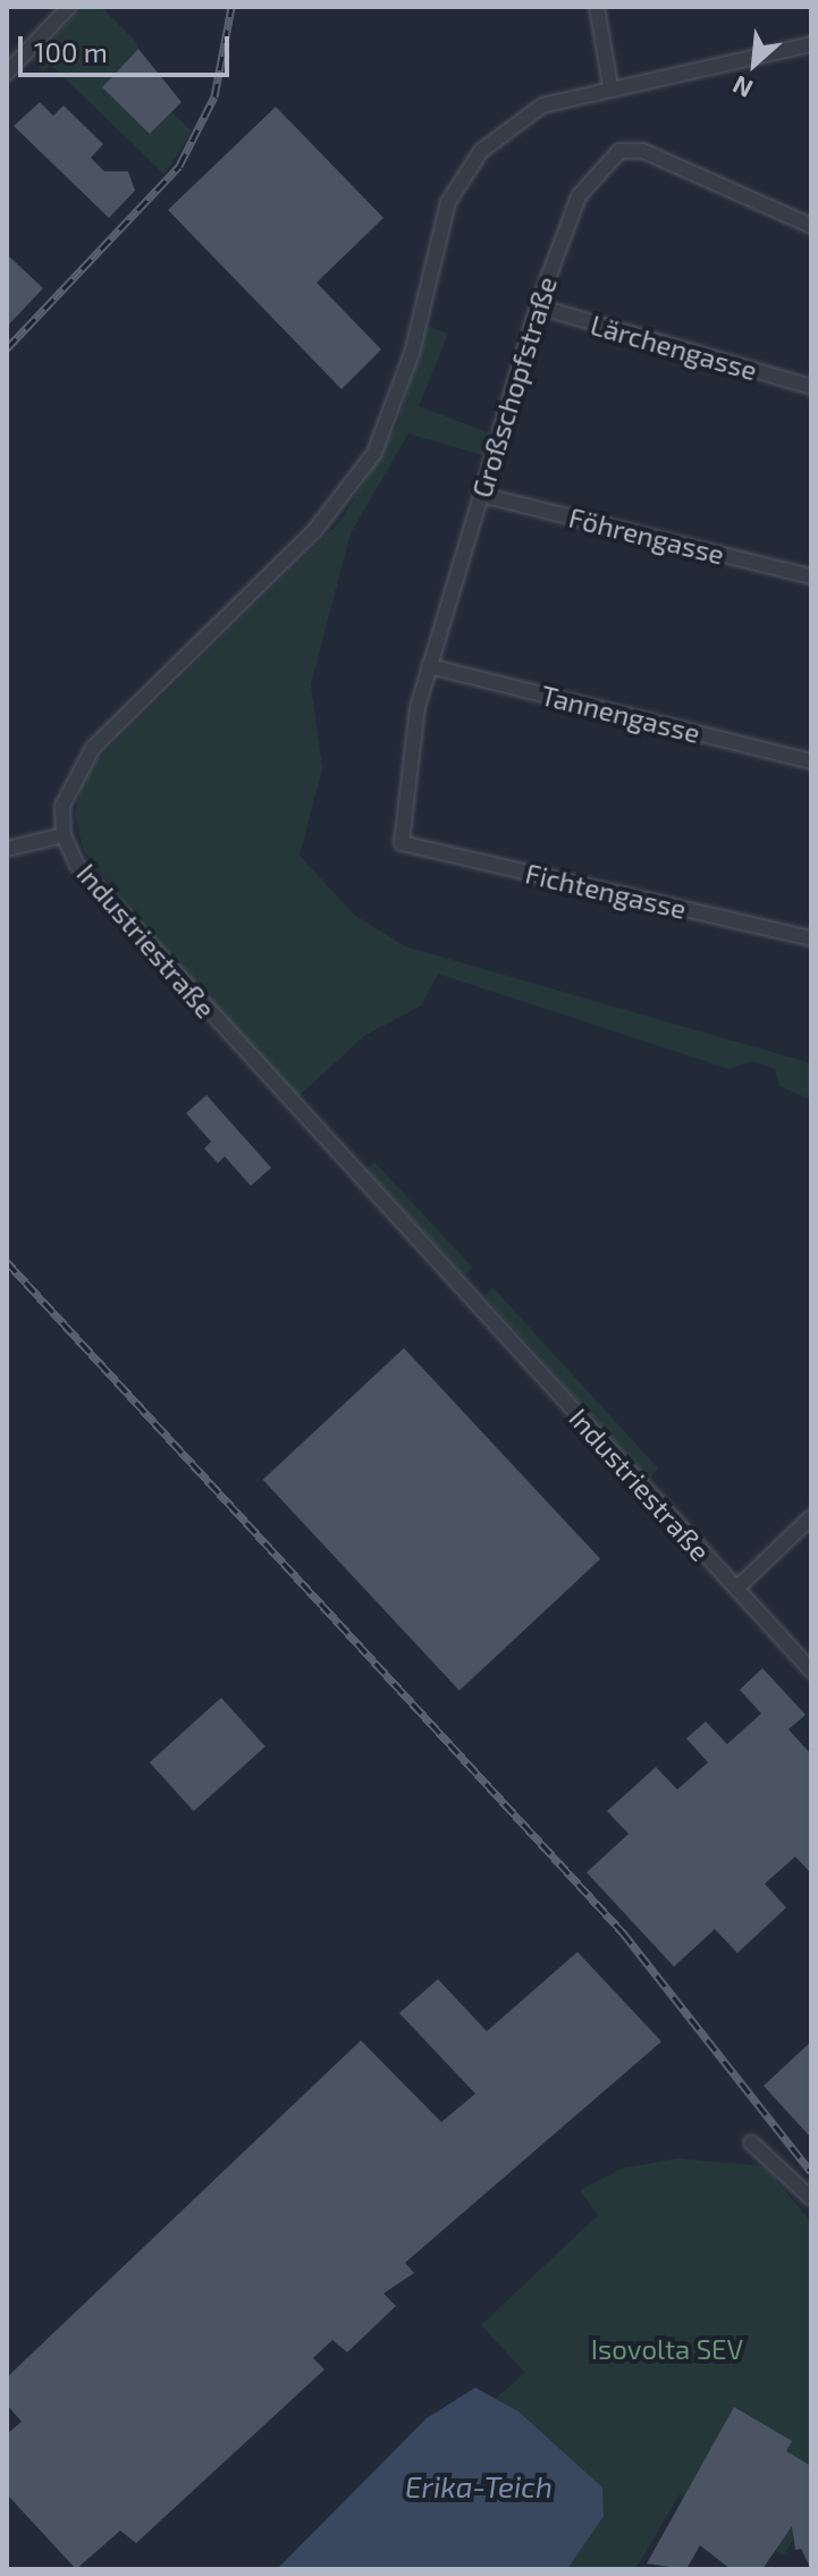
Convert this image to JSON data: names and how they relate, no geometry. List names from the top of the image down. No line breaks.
{"streets":{"street":["Lärchengasse","Großschopfstraße","Föhrengasse","Tannengasse","Fichtengasse","Industriestraße"]},"crossings":[["Lärchengasse","Großschopfstraße"],["Großschopfstraße","Föhrengasse"],["Großschopfstraße","Tannengasse"],["Großschopfstraße","Fichtengasse"]],"water":["Erika-Teich"],"parks":["Isovolta SEV"],"scale_bar":"100 m","north":"bottom left"}
